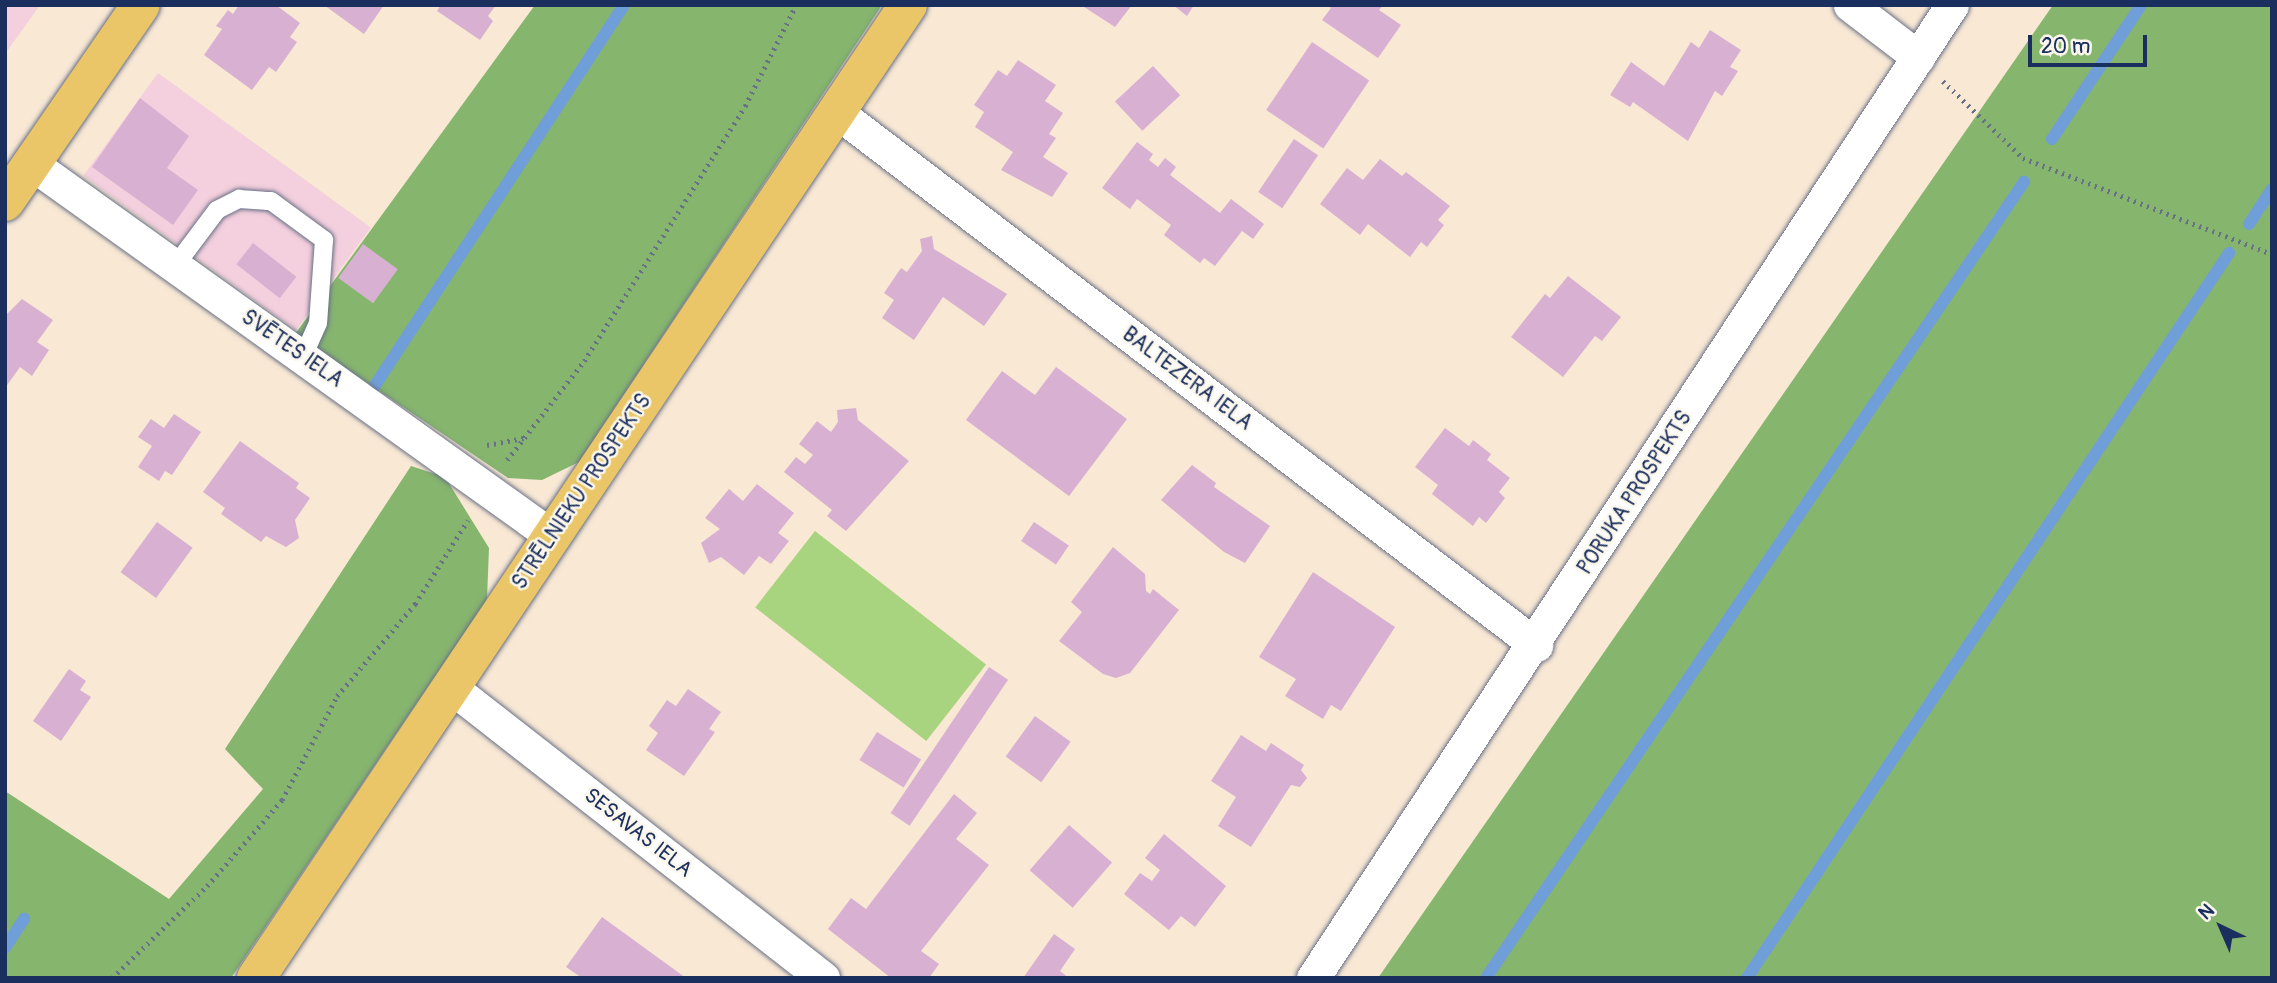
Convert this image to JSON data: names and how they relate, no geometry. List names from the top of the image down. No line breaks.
{"streets":{"main road":["STRĒLNIEKU PROSPEKTS"],"street":["SVĒTES IELA","BALTEZERA IELA","PORUKA PROSPEKTS","SESAVAS IELA"]},"crossings":[["SVĒTES IELA","STRĒLNIEKU PROSPEKTS"],["BALTEZERA IELA","STRĒLNIEKU PROSPEKTS"],["BALTEZERA IELA","PORUKA PROSPEKTS"],["STRĒLNIEKU PROSPEKTS","SESAVAS IELA"]],"scale_bar":"20 m","north":"top left"}
